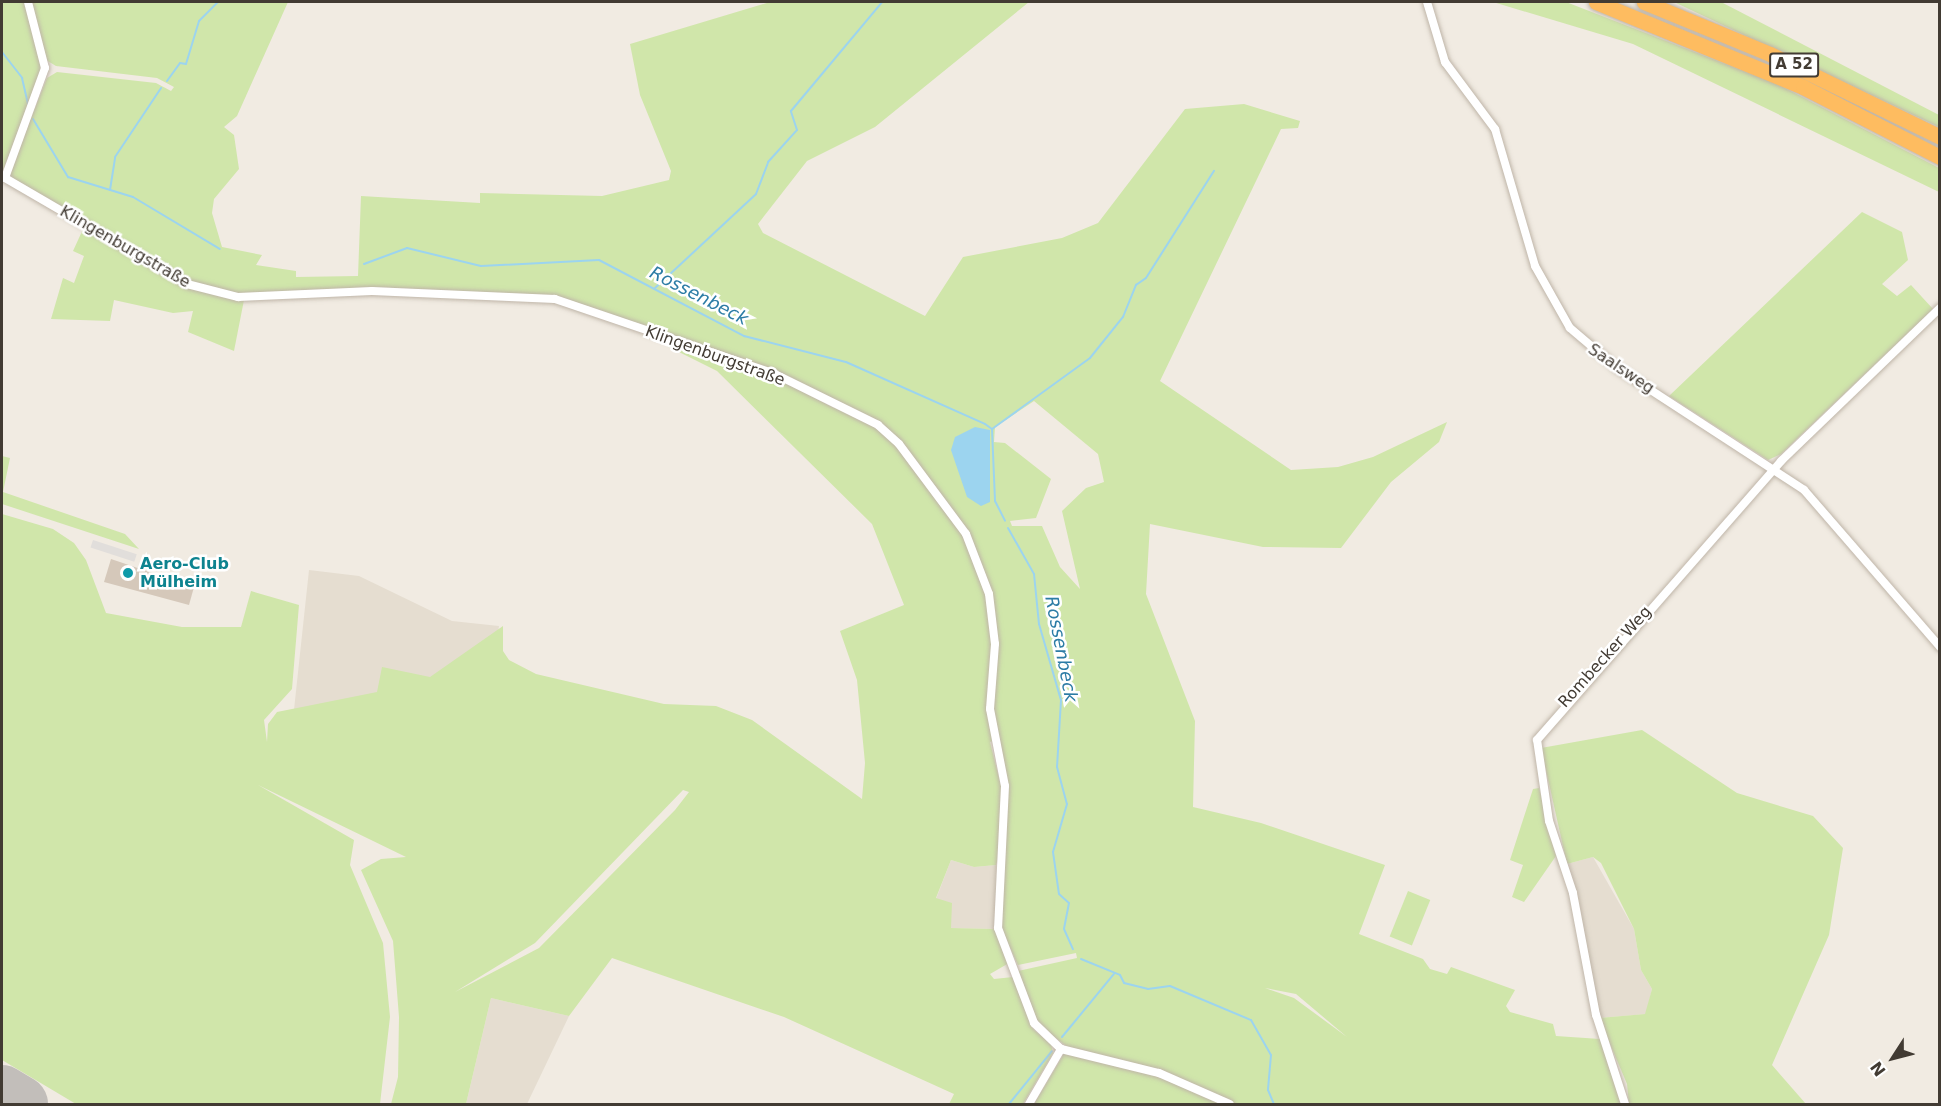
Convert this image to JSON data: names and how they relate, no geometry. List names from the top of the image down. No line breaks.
{"streets":{"highway":["A 52"],"street":["Klingenburgstraße","Saalsweg","Rombecker Weg"]},"crossings":[["Saalsweg","Rombecker Weg"]],"water":["Rossenbeck"],"places":["Aero-Club Mülheim"],"north":"bottom left"}
